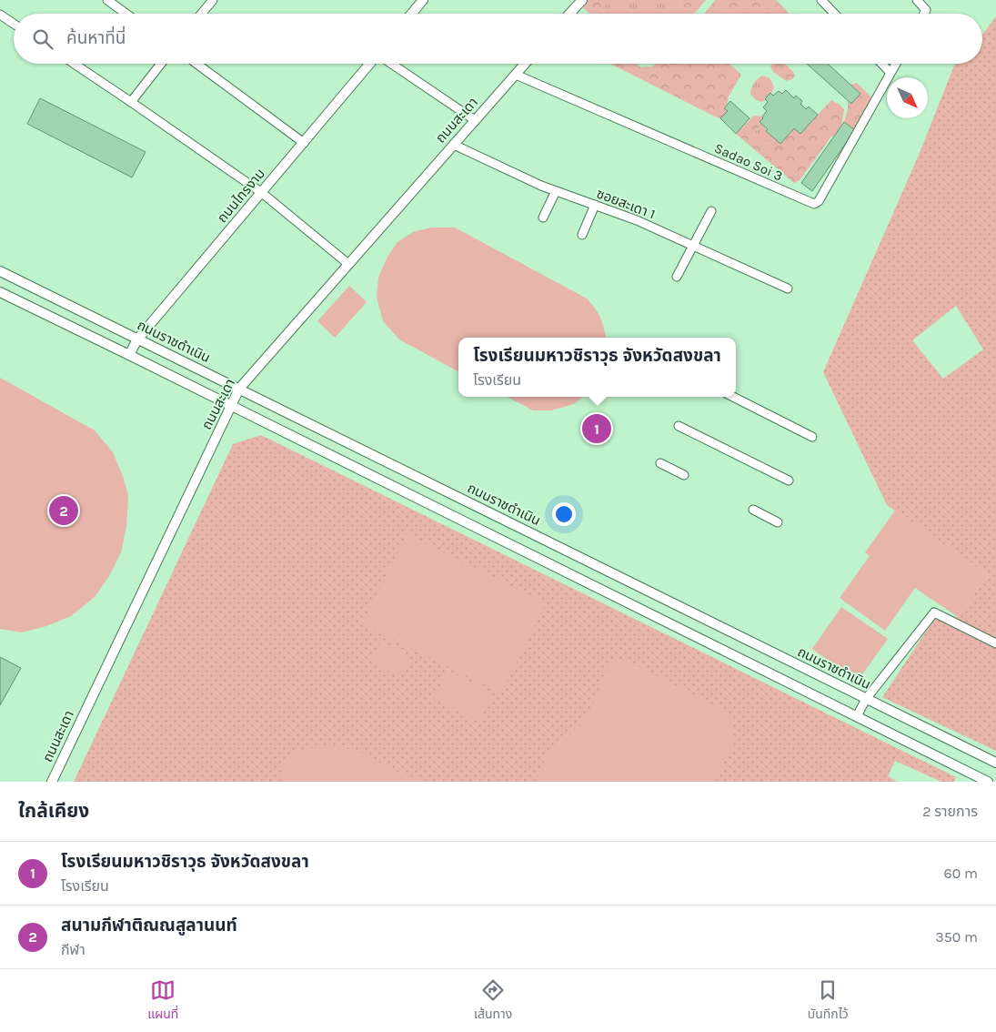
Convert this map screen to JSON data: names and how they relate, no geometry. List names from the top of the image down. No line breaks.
{"streets":{"street":["ถนนสะเดา","Sadao Soi 3","ถนนไทรงาม","ซอยสะเดา 1","ถนนราชดำเนิน"]},"crossings":[["ถนนสะเดา","Sadao Soi 3"],["ถนนสะเดา","ซอยสะเดา 1"],["ถนนสะเดา","ถนนราชดำเนิน"],["ถนนไทรงาม","ถนนราชดำเนิน"]],"north":"bottom right","page":{"search":"ค้นหาที่นี่","popup":["โรงเรียนมหาวชิราวุธ จังหวัดสงขลา","โรงเรียน"],"pins":["1","2"],"heading":["ใกล้เคียง","2 รายการ"],"list":[{"mark":"1","name":"โรงเรียนมหาวชิราวุธ จังหวัดสงขลา","note":"โรงเรียน","value":"60 m"},{"mark":"2","name":"สนามกีฬาติณณสูลานนท์","note":"กีฬา","value":"350 m"}],"nav":["แผนที่","เส้นทาง","บันทึกไว้"]}}
